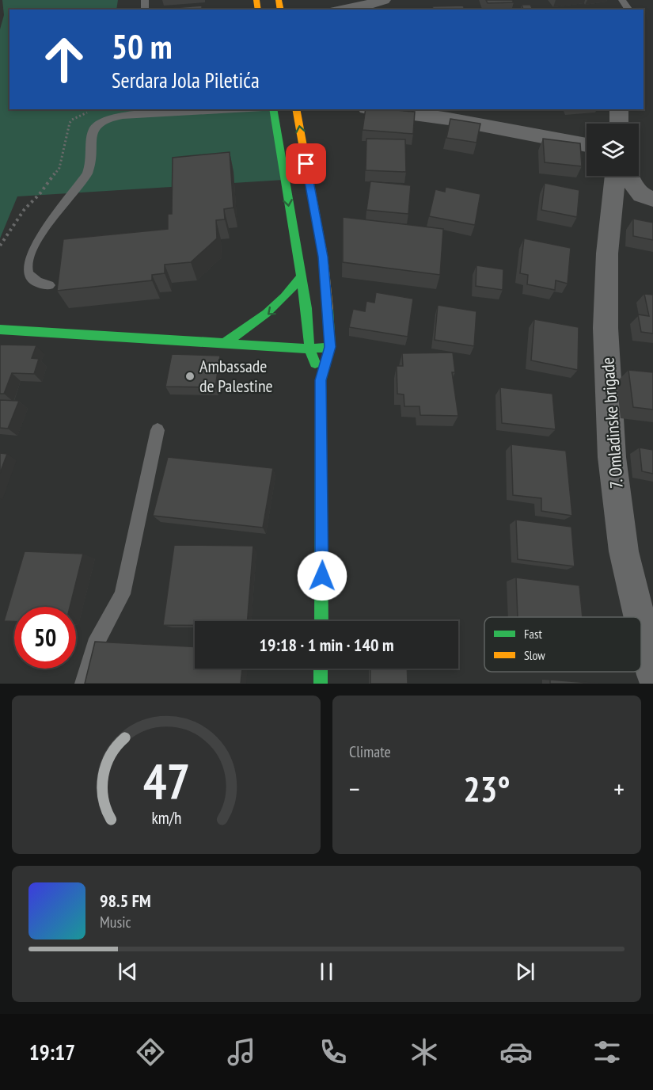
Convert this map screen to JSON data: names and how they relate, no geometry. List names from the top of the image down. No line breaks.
{"streets":{"street":["7. Omladinske brigade"]},"places":["Ambassade de Palestine"],"legend":["Fast","Slow"],"page":{"turn":["50 m","Serdara Jola Piletića"],"limit":"50","trip":"19:18 · 1 min · 140 m","tile":"Climate","heat":["−","23°","+"],"song":["98.5 FM","Music"],"tabs":"19:17","gauge":["47","km/h"]}}
